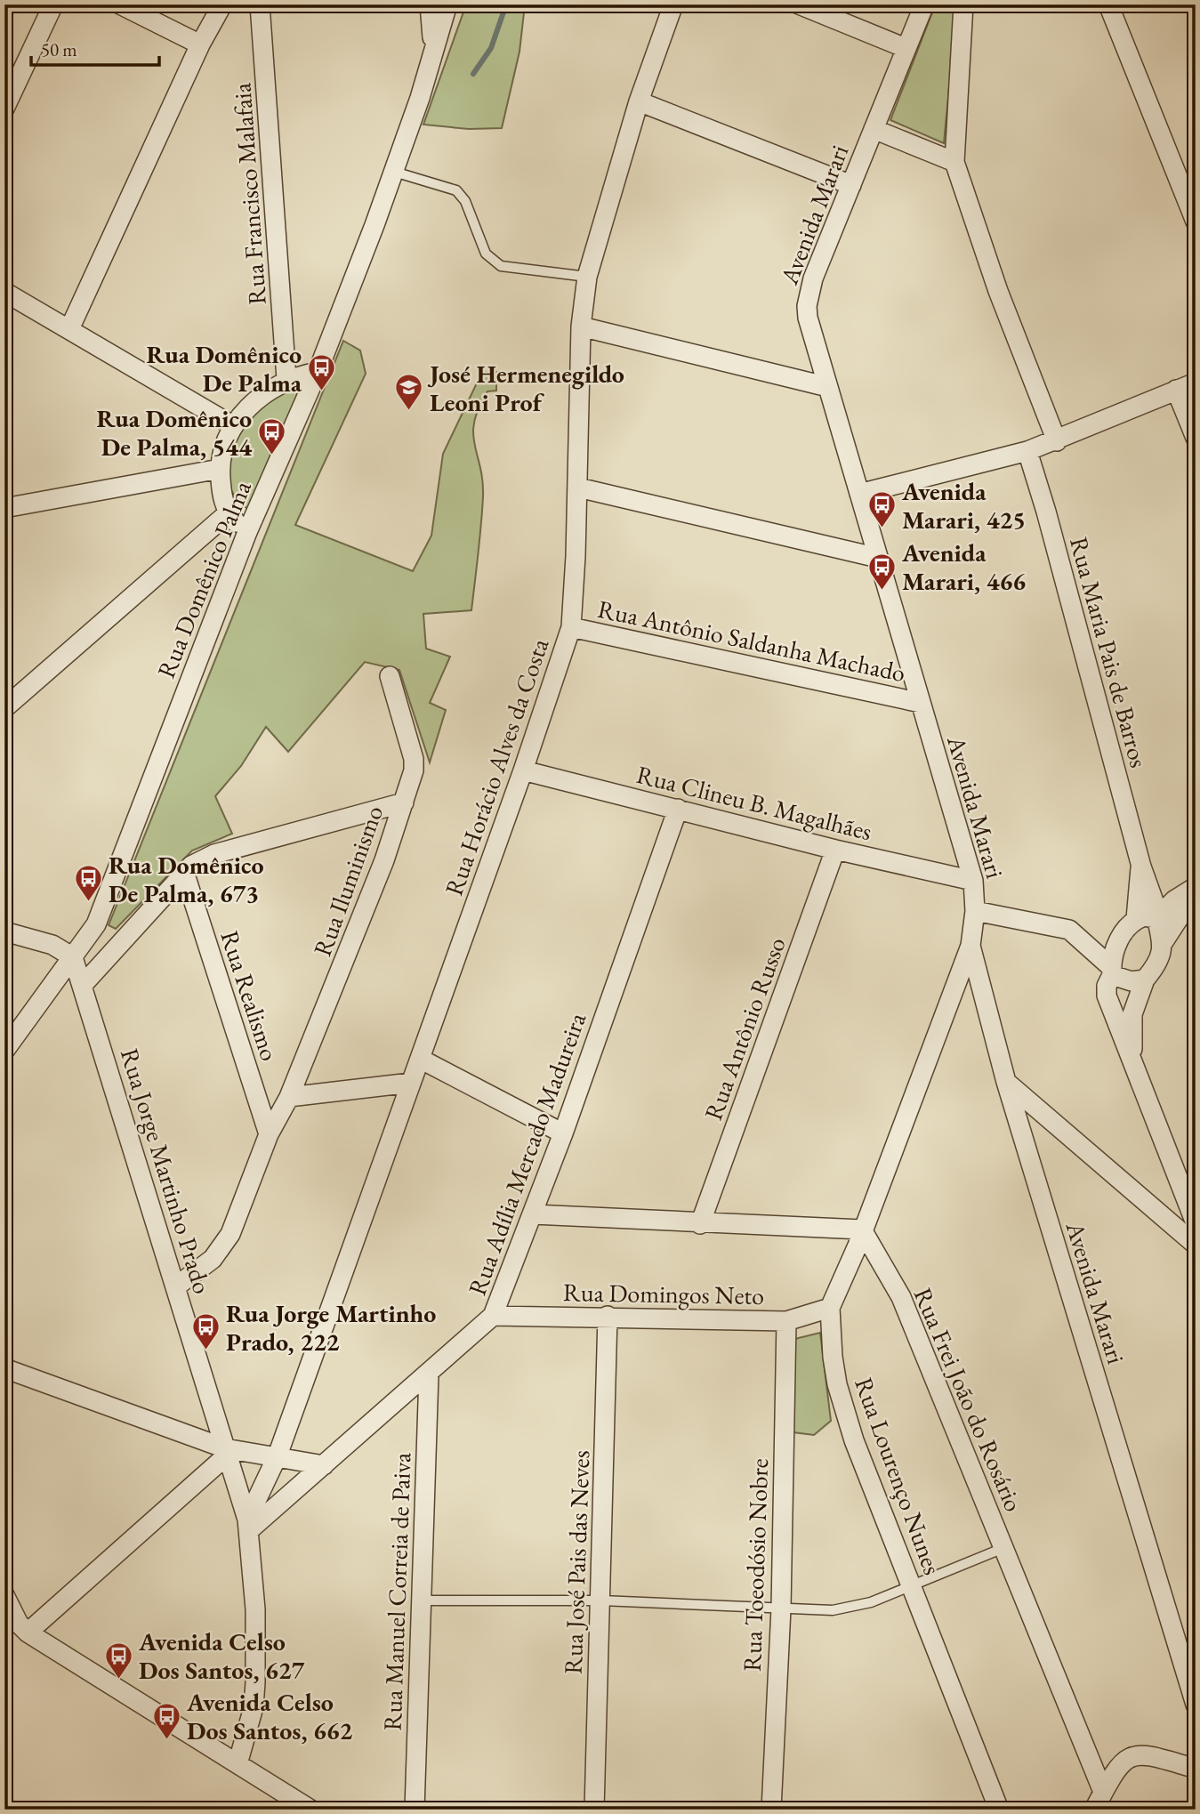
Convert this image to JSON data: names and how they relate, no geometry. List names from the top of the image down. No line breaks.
{"streets":{"street":["Rua Francisco Malafaia","Avenida Marari","Rua Domênico Palma","Rua Antônio Saldanha Machado","Rua Maria Pais de Barros","Rua Horácio Alves da Costa","Rua Clineu B. Magalhães","Rua Iluminismo","Rua Realismo","Rua Antônio Russo","Rua Adília Mercado Madureira","Rua Jorge Martinho Prado","Rua Domingos Neto","Rua Frei João do Rosário","Rua Lourenço Nunes","Rua José Pais das Neves","Rua Toeodósio Nobre","Rua Manuel Correia de Paiva"]},"crossings":[["Avenida Marari","Rua Antônio Saldanha Machado"],["Avenida Marari","Rua Clineu B. Magalhães"],["Avenida Marari","Rua Lourenço Nunes"],["Rua Domênico Palma","Rua Jorge Martinho Prado"],["Rua Antônio Saldanha Machado","Rua Horácio Alves da Costa"],["Rua Horácio Alves da Costa","Rua Clineu B. Magalhães"],["Rua Horácio Alves da Costa","Rua Adília Mercado Madureira"],["Rua Horácio Alves da Costa","Rua Jorge Martinho Prado"],["Rua Clineu B. Magalhães","Rua Antônio Russo"],["Rua Clineu B. Magalhães","Rua Adília Mercado Madureira"],["Rua Iluminismo","Rua Realismo"],["Rua Iluminismo","Rua Jorge Martinho Prado"],["Rua Adília Mercado Madureira","Rua Jorge Martinho Prado"],["Rua Adília Mercado Madureira","Rua Domingos Neto"],["Rua Adília Mercado Madureira","Rua Manuel Correia de Paiva"],["Rua Domingos Neto","Rua Lourenço Nunes"],["Rua Domingos Neto","Rua José Pais das Neves"],["Rua Domingos Neto","Rua Toeodósio Nobre"],["Rua Frei João do Rosário","Rua Lourenço Nunes"]],"places":{"bus stop":["Rua Domênico De Palma","Rua Domênico De Palma, 544","Avenida Marari, 425","Avenida Marari, 466","Rua Domênico De Palma, 673","Rua Jorge Martinho Prado, 222","Avenida Celso Dos Santos, 627","Avenida Celso Dos Santos, 662"],"school or university":["José Hermenegildo Leoni Prof"]},"scale_bar":"50 m"}
